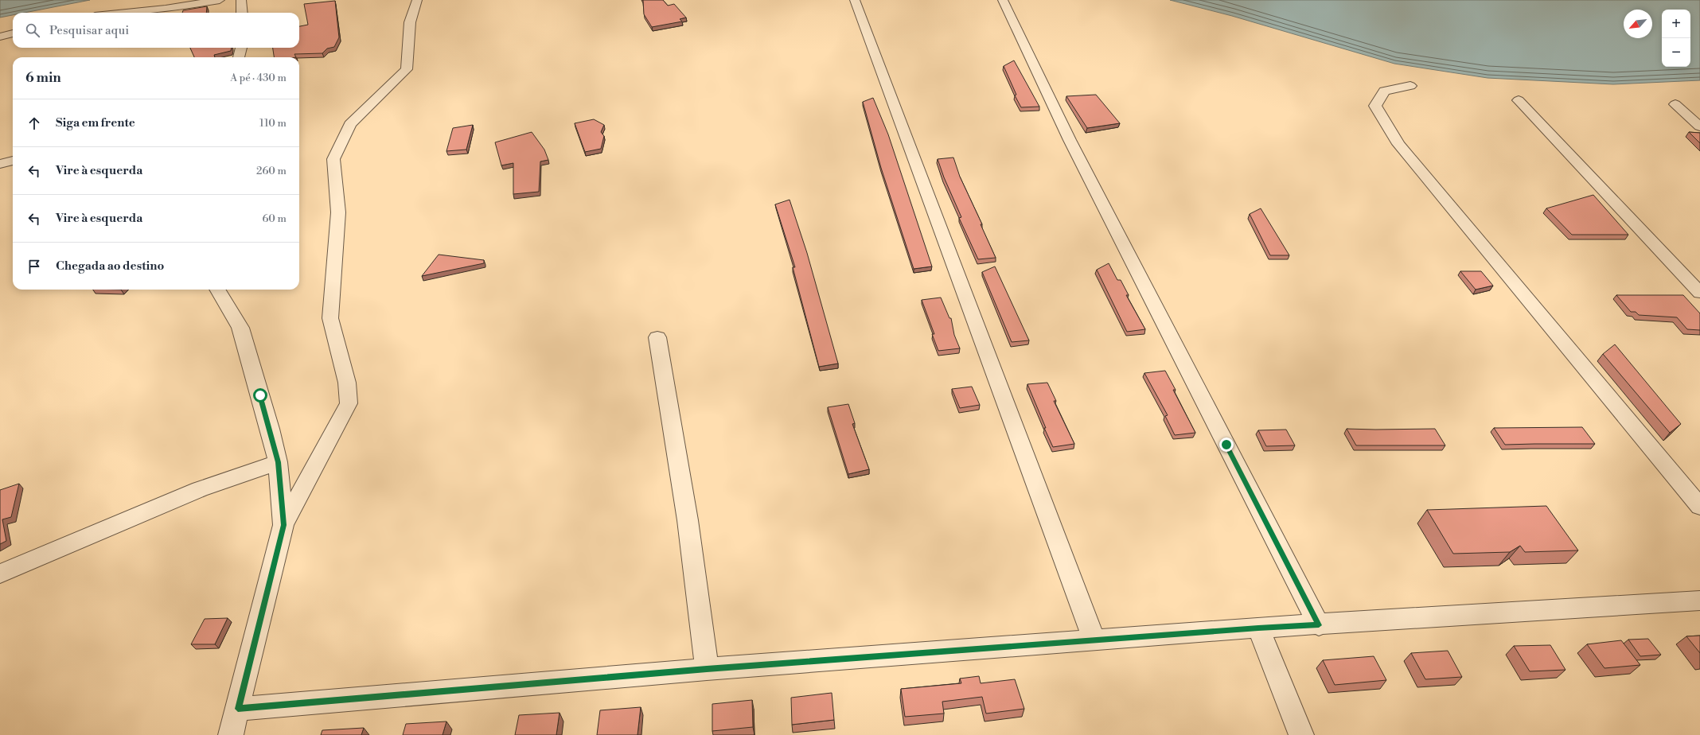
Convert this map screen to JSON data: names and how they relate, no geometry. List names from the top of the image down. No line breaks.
{"north":"bottom left","page":{"map_buttons":["+","−"],"search":"Pesquisar aqui","heading":["6 min","A pé · 430 m"],"list":[["Siga em frente","110 m"],["Vire à esquerda","260 m"],["Vire à esquerda","60 m"],"Chegada ao destino"]}}
